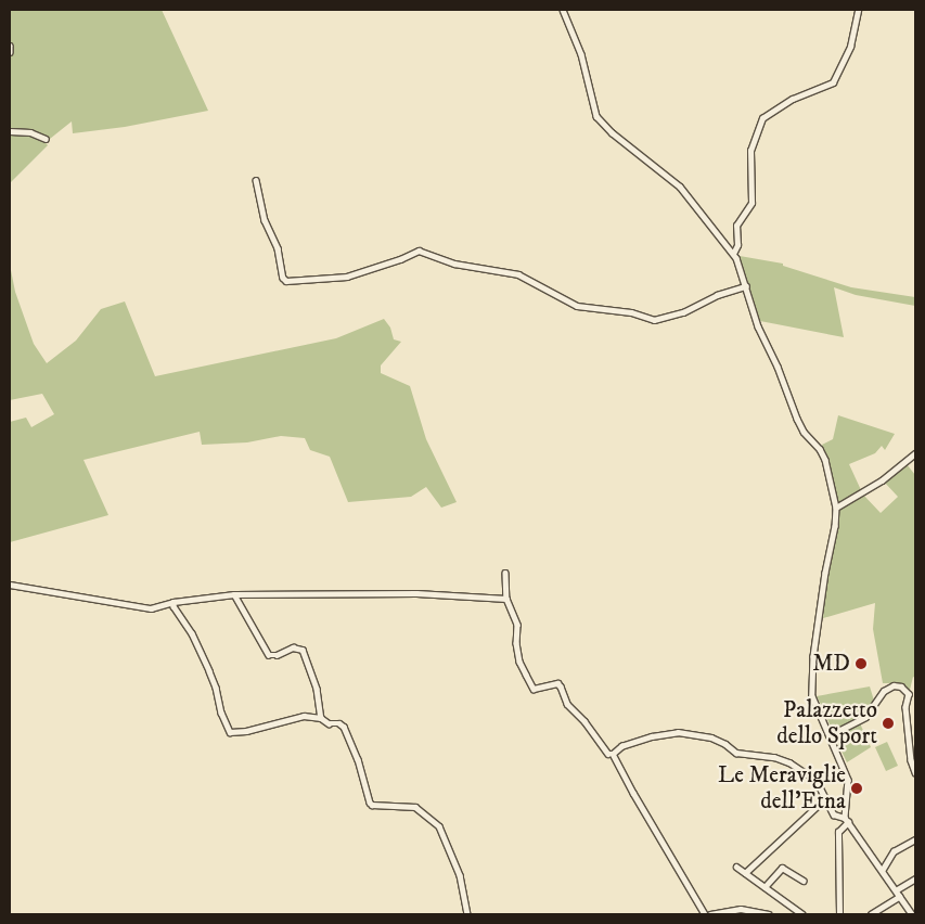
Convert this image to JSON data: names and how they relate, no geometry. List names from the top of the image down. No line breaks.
{"places":["MD","Palazzetto dello Sport","Le Meraviglie dell'Etna"]}
